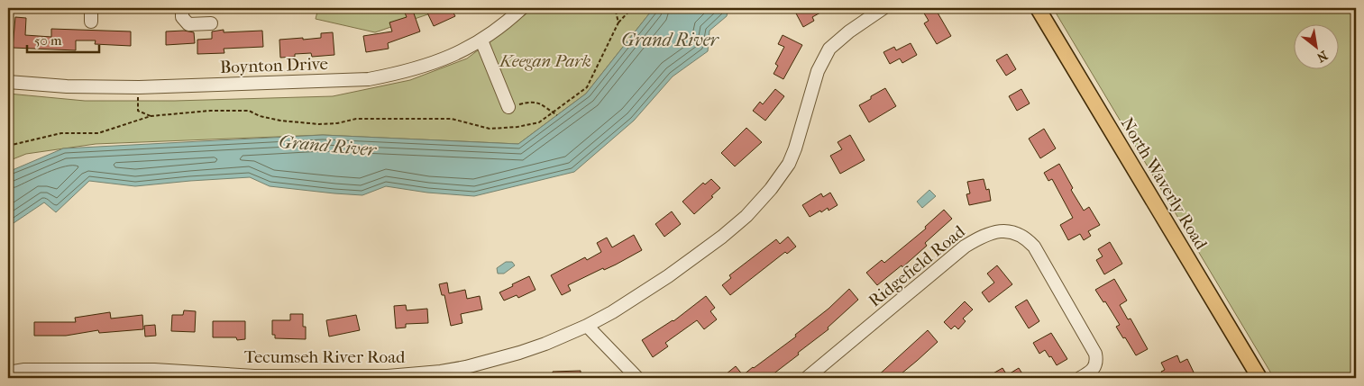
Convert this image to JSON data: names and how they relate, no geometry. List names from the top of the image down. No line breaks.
{"streets":{"main road":["North Waverly Road"],"street":["Boynton Drive","Ridgefield Road","Tecumseh River Road"]},"water":["Grand River"],"parks":["Keegan Park"],"scale_bar":"50 m","north":"bottom right"}
